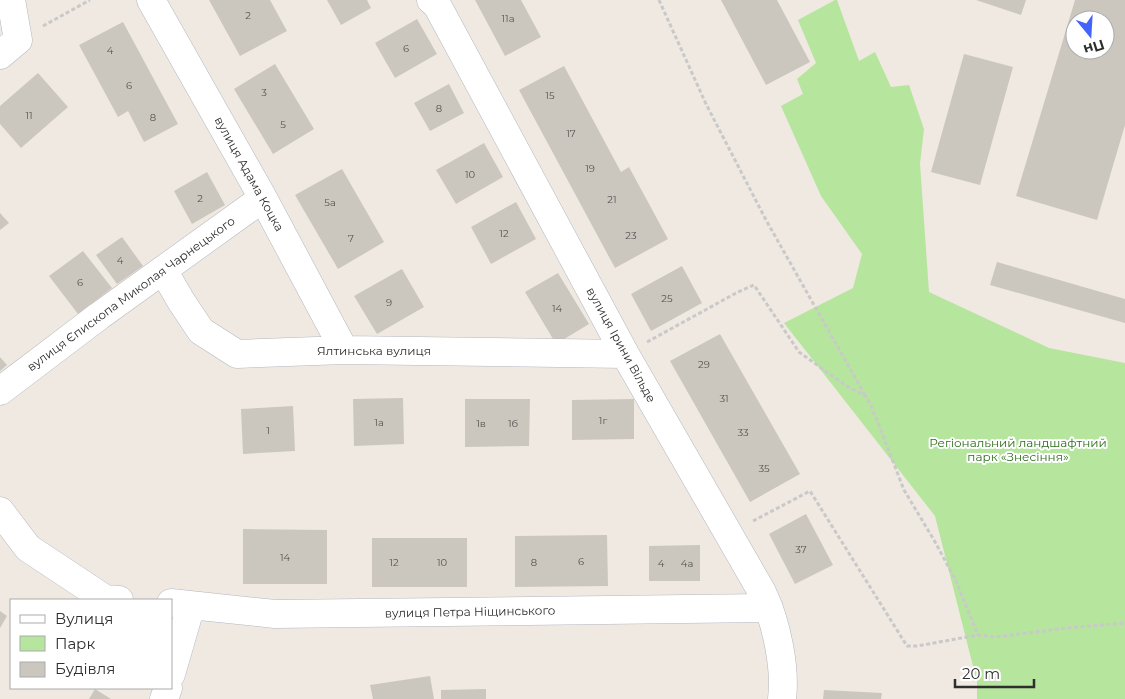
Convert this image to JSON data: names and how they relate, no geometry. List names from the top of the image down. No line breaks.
{"streets":{"street":["вулиця Адама Коцка","вулиця Єпископа Миколая Чарнецького","вулиця Ірини Вільде","Ялтинська вулиця","вулиця Петра Ніщинського"]},"crossings":[["вулиця Адама Коцка","вулиця Єпископа Миколая Чарнецького"],["вулиця Адама Коцка","Ялтинська вулиця"],["вулиця Єпископа Миколая Чарнецького","Ялтинська вулиця"],["вулиця Ірини Вільде","Ялтинська вулиця"],["вулиця Ірини Вільде","вулиця Петра Ніщинського"]],"parks":["Регіональний ландшафтний парк «Знесіння»"],"house_numbers":["2","11а","6","4","6","3","15","8","11","8","5","17","19","10","2","21","5а","12","23","7","4","6","25","9","14","29","31","1г","1а","1в","1б","1","33","35","37","14","6","12","10","8","4","4а"],"legend":["Вулиця","Парк","Будівля"],"scale_bar":"20 m","north":"bottom"}
